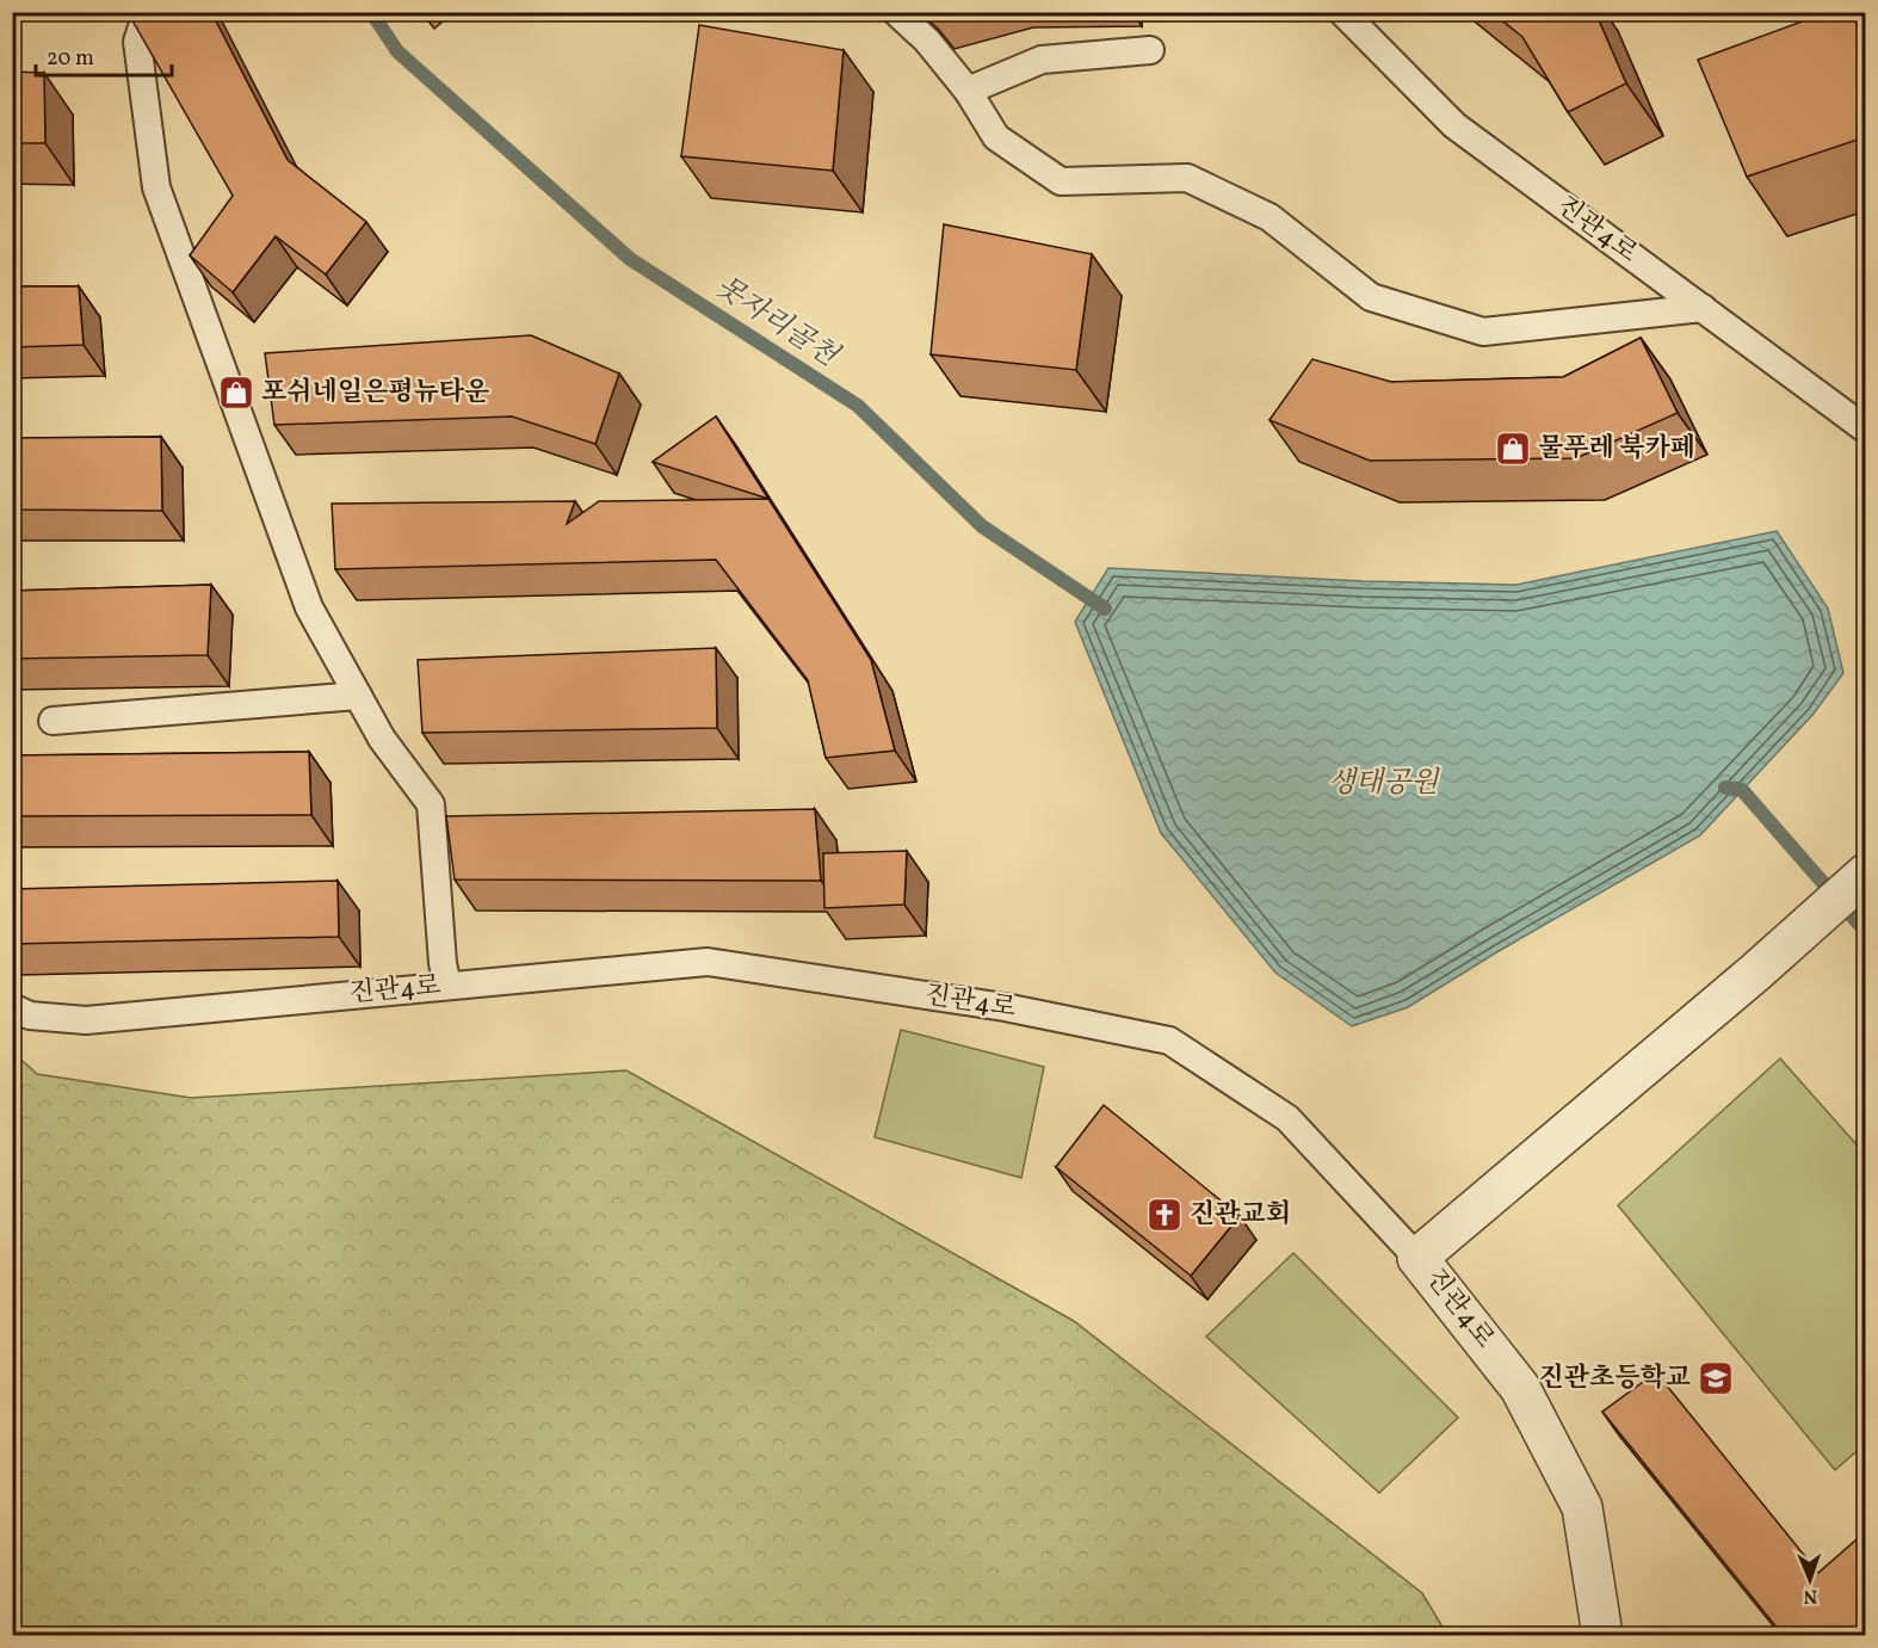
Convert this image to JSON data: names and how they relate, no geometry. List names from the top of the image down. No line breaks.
{"streets":{"street":["진관4로"]},"water":["못자리골천","생태공원"],"places":{"shop":["포쉬네일은평뉴타운","물푸레 북카페"],"church":["진관교회"],"school or university":["진관초등학교"]},"scale_bar":"20 m","north":"bottom"}
